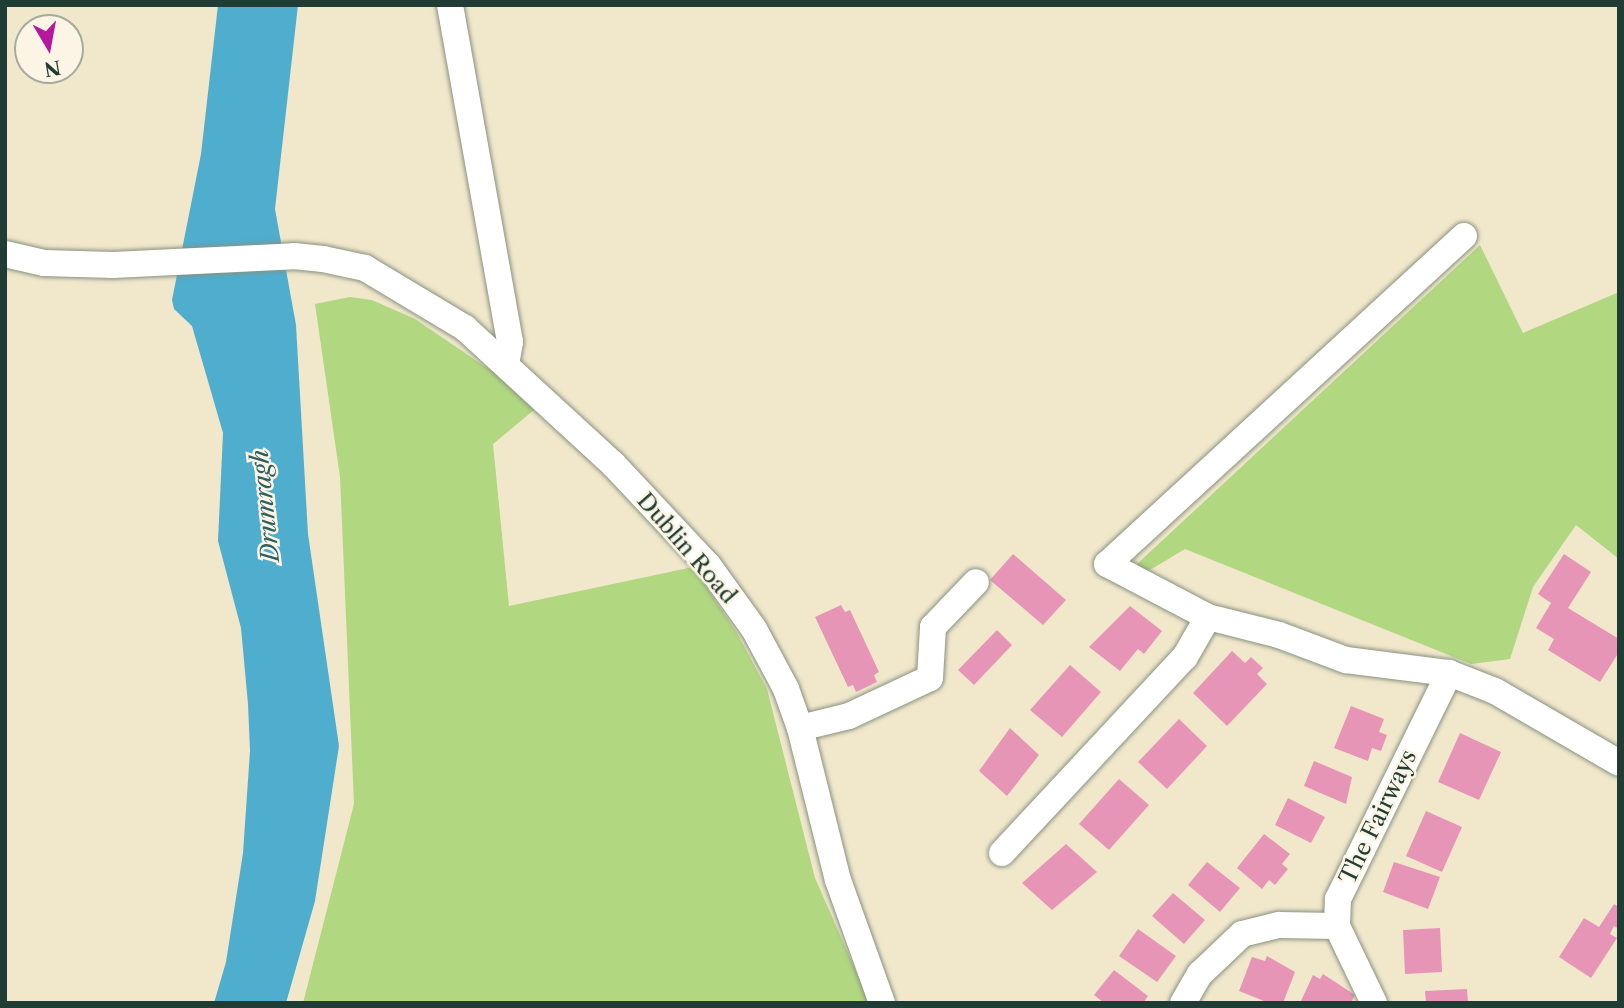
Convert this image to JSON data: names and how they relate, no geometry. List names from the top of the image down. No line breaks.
{"streets":{"street":["Dublin Road","The Fairways"]},"water":["Drumragh"],"north":"bottom"}
